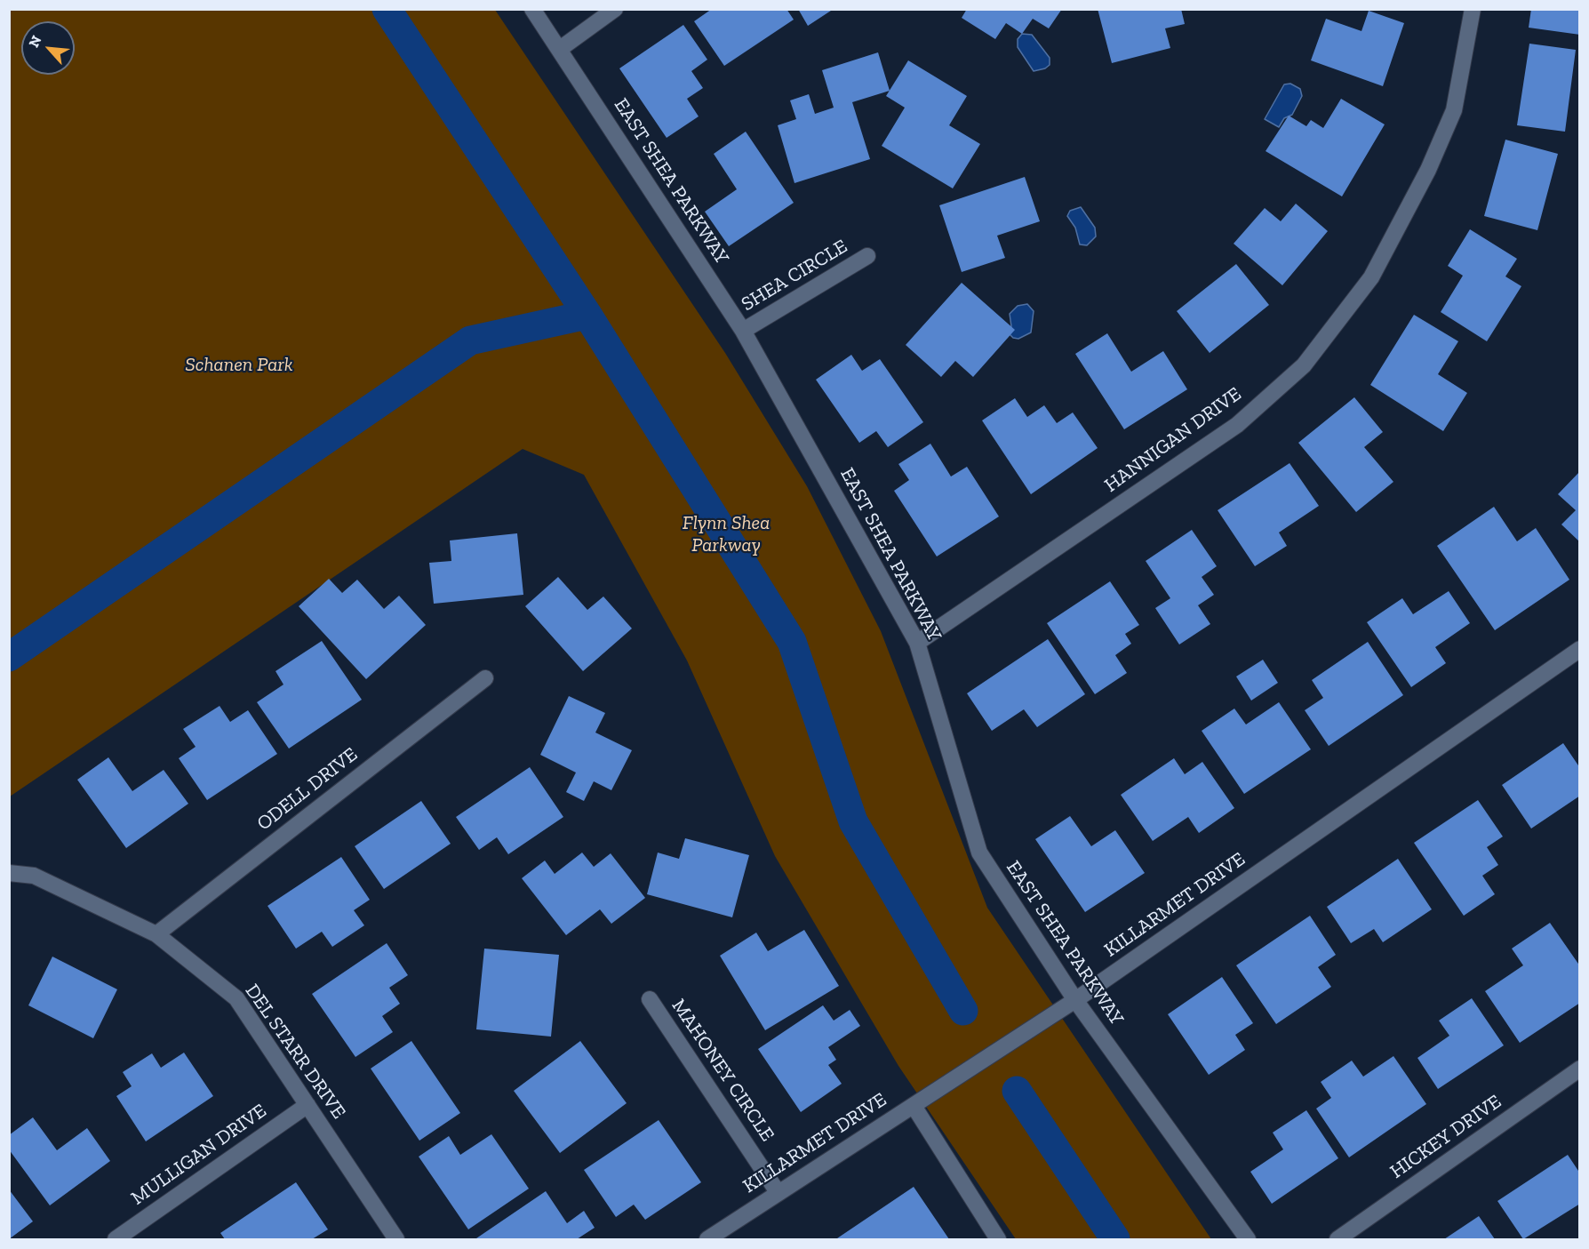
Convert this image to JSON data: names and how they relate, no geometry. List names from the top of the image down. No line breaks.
{"streets":{"street":["EAST SHEA PARKWAY","SHEA CIRCLE","HANNIGAN DRIVE","ODELL DRIVE","KILLARMET DRIVE","DEL STARR DRIVE","MAHONEY CIRCLE","HICKEY DRIVE","MULLIGAN DRIVE"]},"crossings":[["EAST SHEA PARKWAY","SHEA CIRCLE"],["EAST SHEA PARKWAY","HANNIGAN DRIVE"],["EAST SHEA PARKWAY","KILLARMET DRIVE"],["ODELL DRIVE","DEL STARR DRIVE"],["KILLARMET DRIVE","MAHONEY CIRCLE"],["DEL STARR DRIVE","MULLIGAN DRIVE"]],"parks":["Schanen Park","Flynn Shea Parkway"],"north":"top left"}
